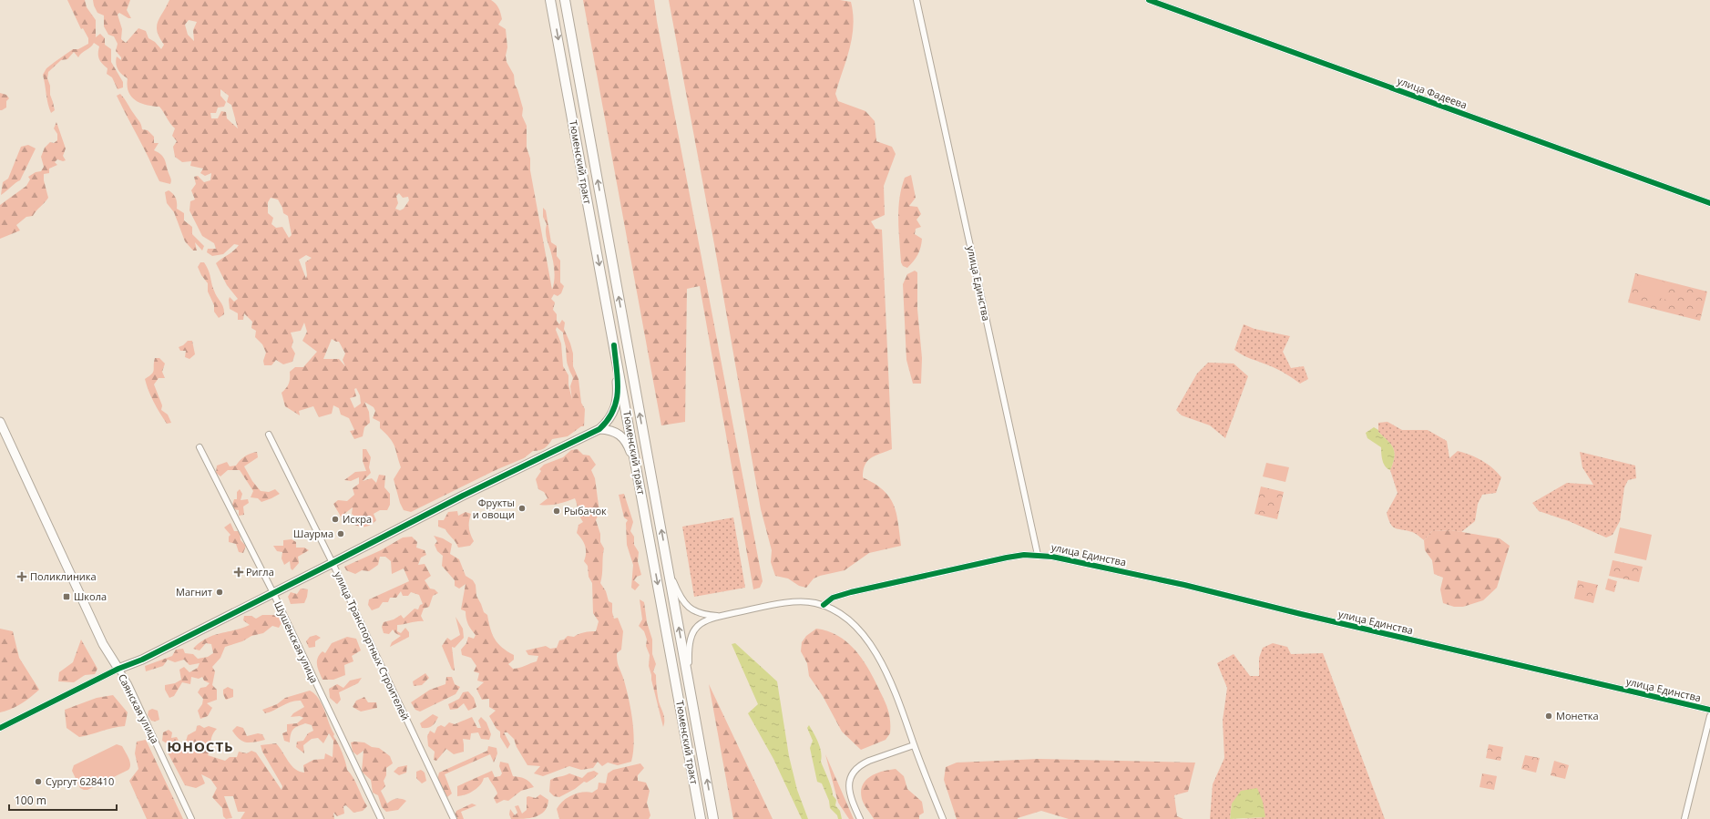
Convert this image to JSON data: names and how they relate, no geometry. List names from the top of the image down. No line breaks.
{"streets":{"main road":["Тюменский тракт"],"street":["улица Фадеева","улица Единства","Шушенская улица","улица Транспортных Строителей","Саянская улица"]},"districts":["ЮНОСТЬ"],"places":{"other":["Фрукты и овощи","Рыбачок","Искра","Шаурма","Магнит","Монетка","Сургут 628410"],"health":["Ригла","Поликлиника"],"transit":["Школа"]},"scale_bar":"100 m"}
